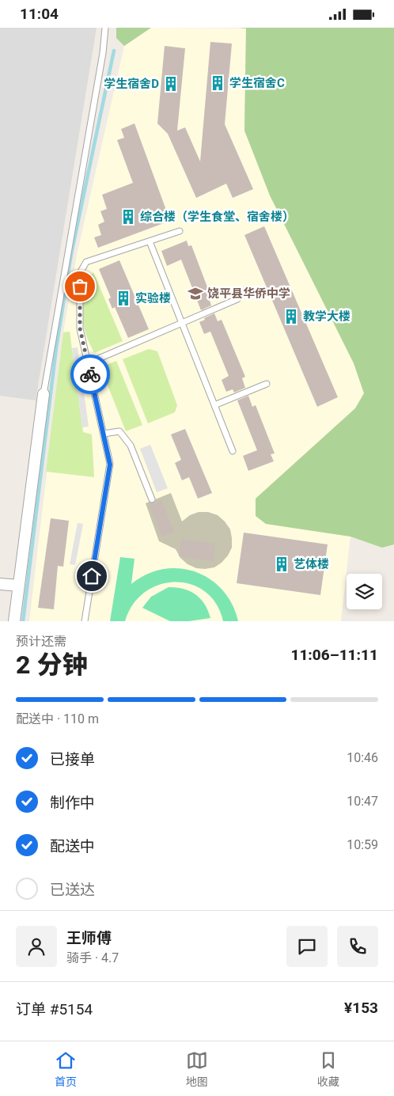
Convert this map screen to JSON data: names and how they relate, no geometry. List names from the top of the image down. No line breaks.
{"places":{"building":["学生宿舍C","学生宿舍D","综合楼（学生食堂、宿舍楼）","实验楼","教学大楼","艺体楼"],"school or university":["饶平县华侨中学"]},"page":{"status":"11:04","heading":["2 分钟","预计还需","11:06–11:11"],"panel":["王师傅","骑手 · 4.7","订单 #5154","¥153"],"bar":"配送中 · 110 m","list":[["已接单","10:46"],["制作中","10:47"],["配送中","10:59"],"已送达"],"tabs":["首页","地图","收藏"]}}
